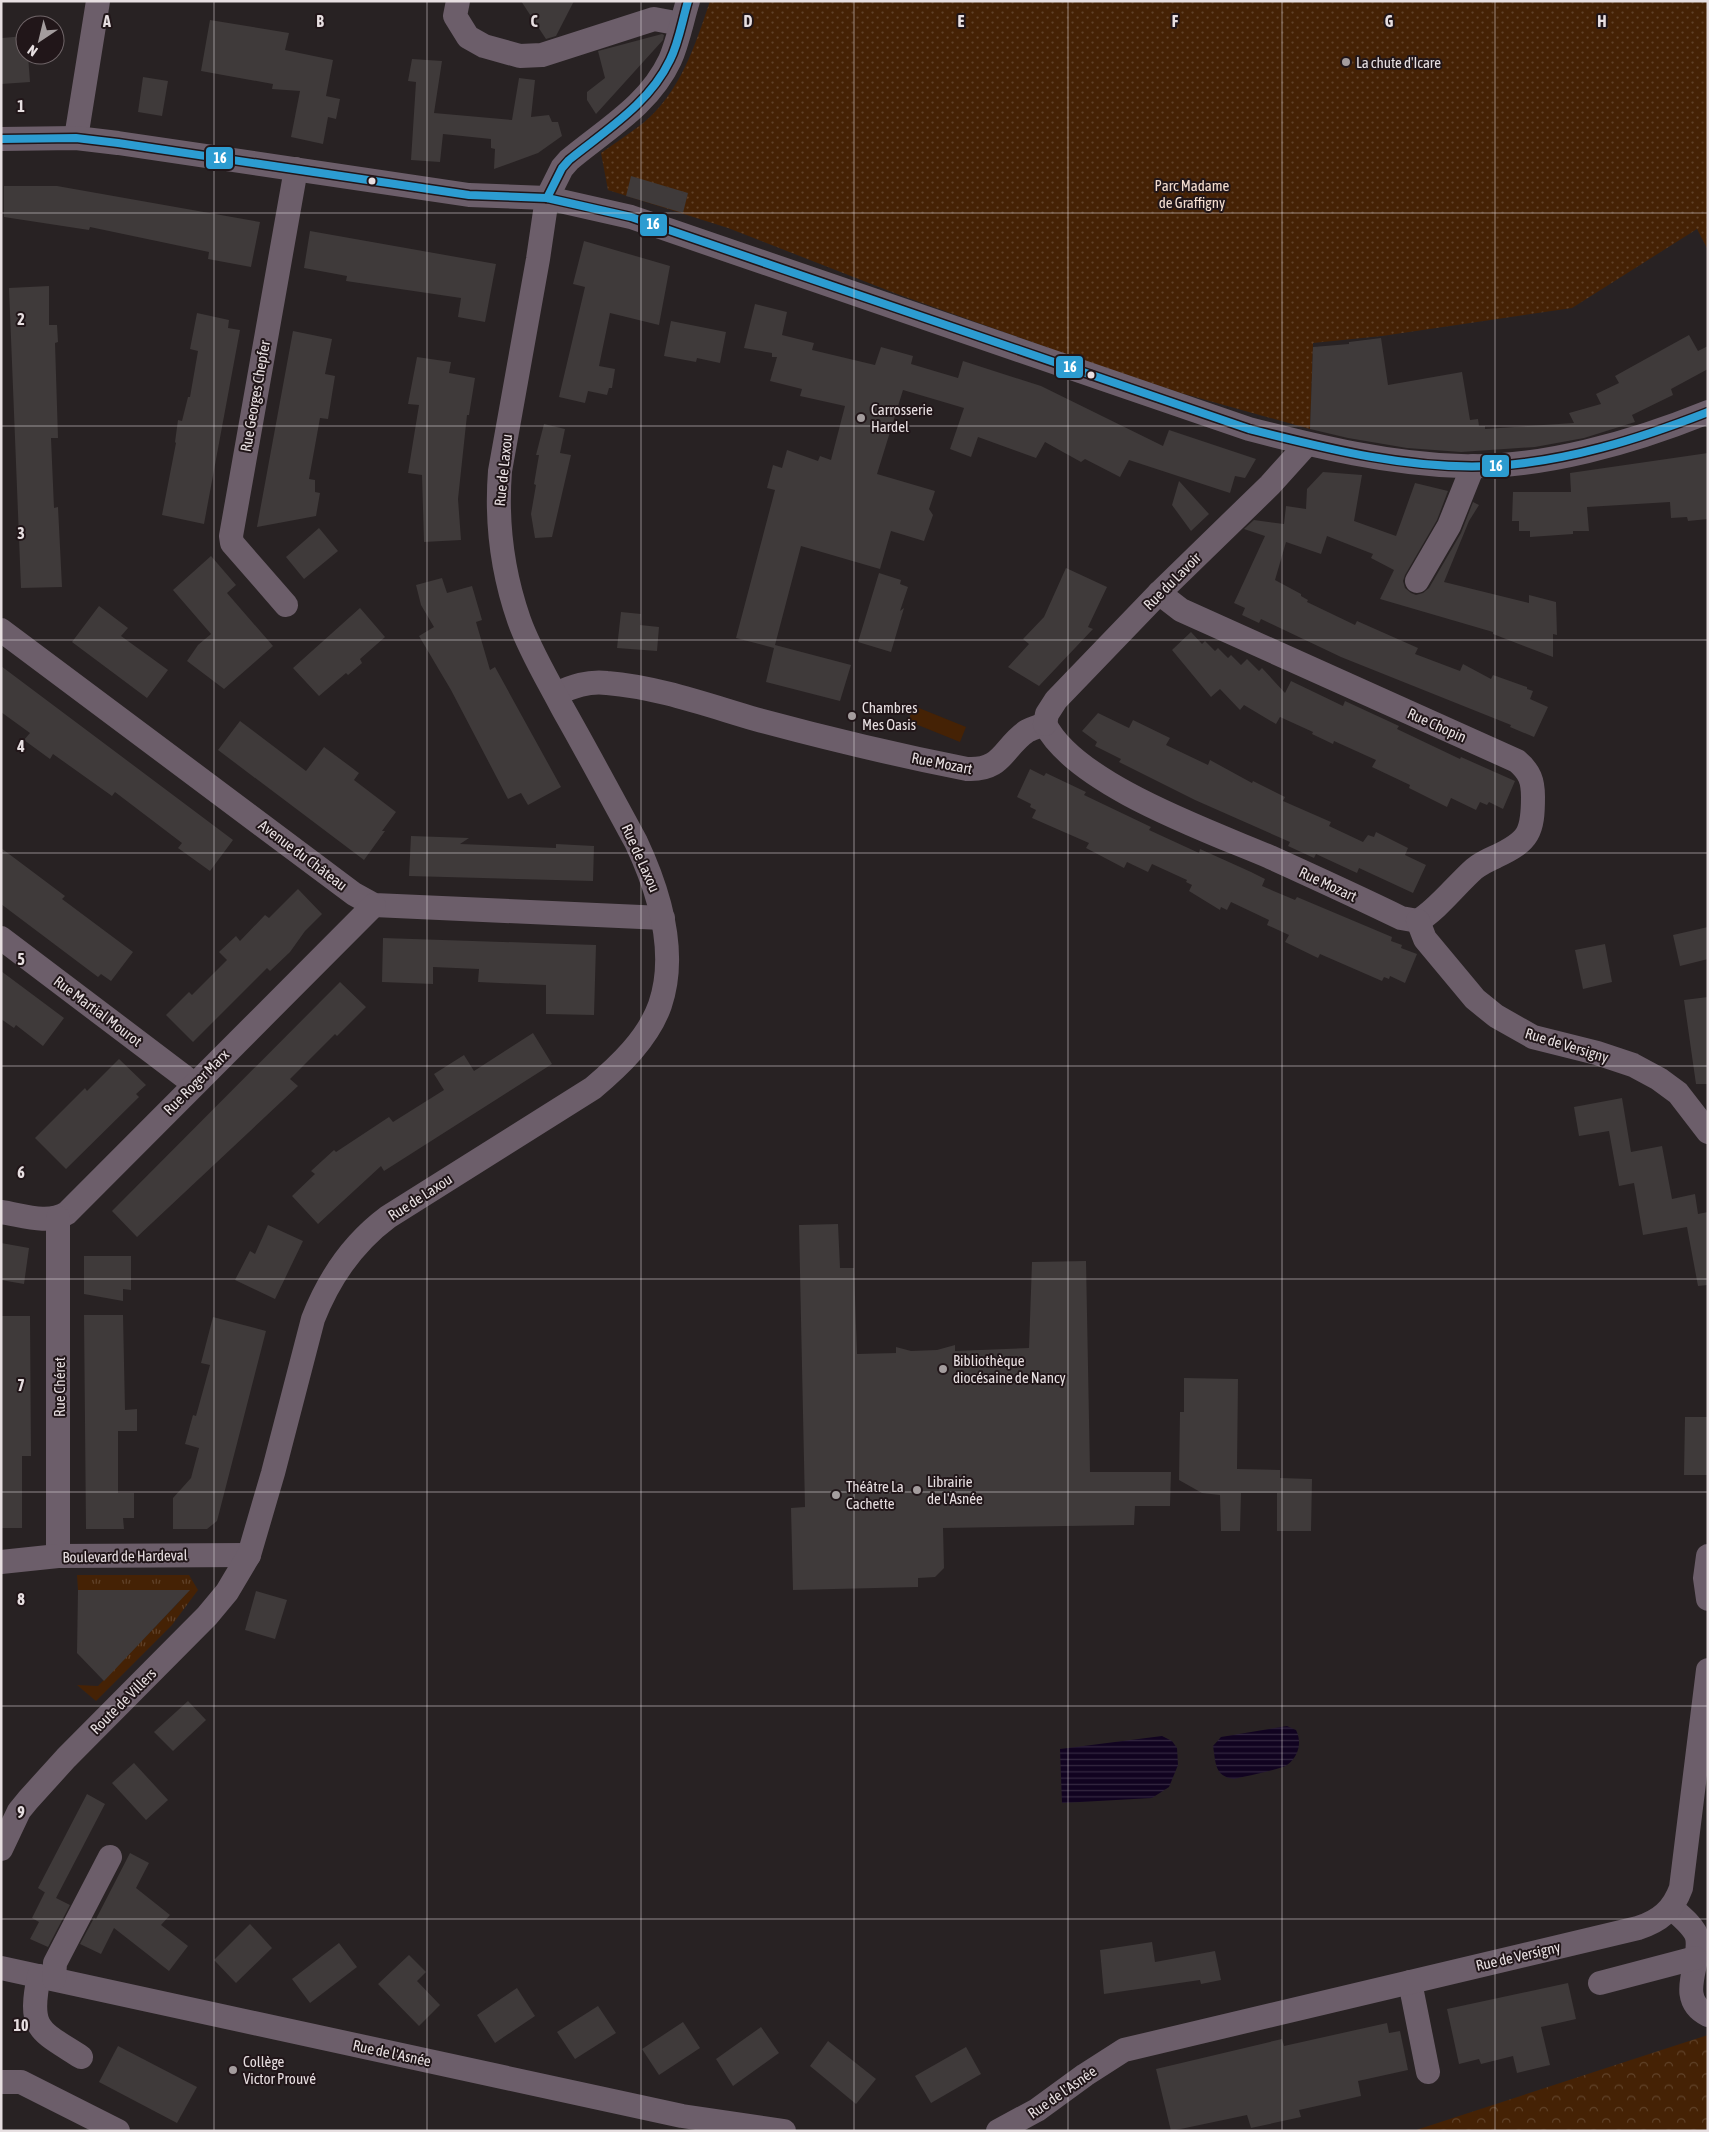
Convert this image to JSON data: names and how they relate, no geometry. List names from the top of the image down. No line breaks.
{"streets":{"street":["Rue Georges Chepfer","Rue de Laxou","Rue du Lavoir","Rue Chopin","Rue Mozart","Avenue du Château","Rue Martial Mourot","Rue de Versigny","Rue Roger Marx","Rue Chéret","Boulevard de Hardeval","Route de Villers","Rue de l'Asnée"]},"crossings":[["Rue de Laxou","Rue Mozart"],["Rue de Laxou","Avenue du Château"],["Rue de Laxou","Boulevard de Hardeval"],["Rue de Laxou","Route de Villers"],["Rue du Lavoir","Rue Chopin"],["Rue du Lavoir","Rue Mozart"],["Rue Chopin","Rue Mozart"],["Rue Chopin","Rue de Versigny"],["Rue Mozart","Rue de Versigny"],["Avenue du Château","Rue Roger Marx"],["Rue Martial Mourot","Rue Roger Marx"],["Rue de Versigny","Rue de l'Asnée"],["Rue Roger Marx","Rue Chéret"],["Rue Chéret","Boulevard de Hardeval"],["Boulevard de Hardeval","Route de Villers"]],"parks":["Parc Madame de Graffigny"],"places":["La chute d'Icare","Carrosserie Hardel","Chambres Mes Oasis","Bibliothèque diocésaine de Nancy","Librairie de l'Asnée","Théâtre La Cachette","Collège Victor Prouvé"],"lines":["transit line 16"],"north":"bottom left","grid":{"columns":["A","B","C","D","E","F","G","H"],"rows":["1","2","3","4","5","6","7","8","9","10"]}}
